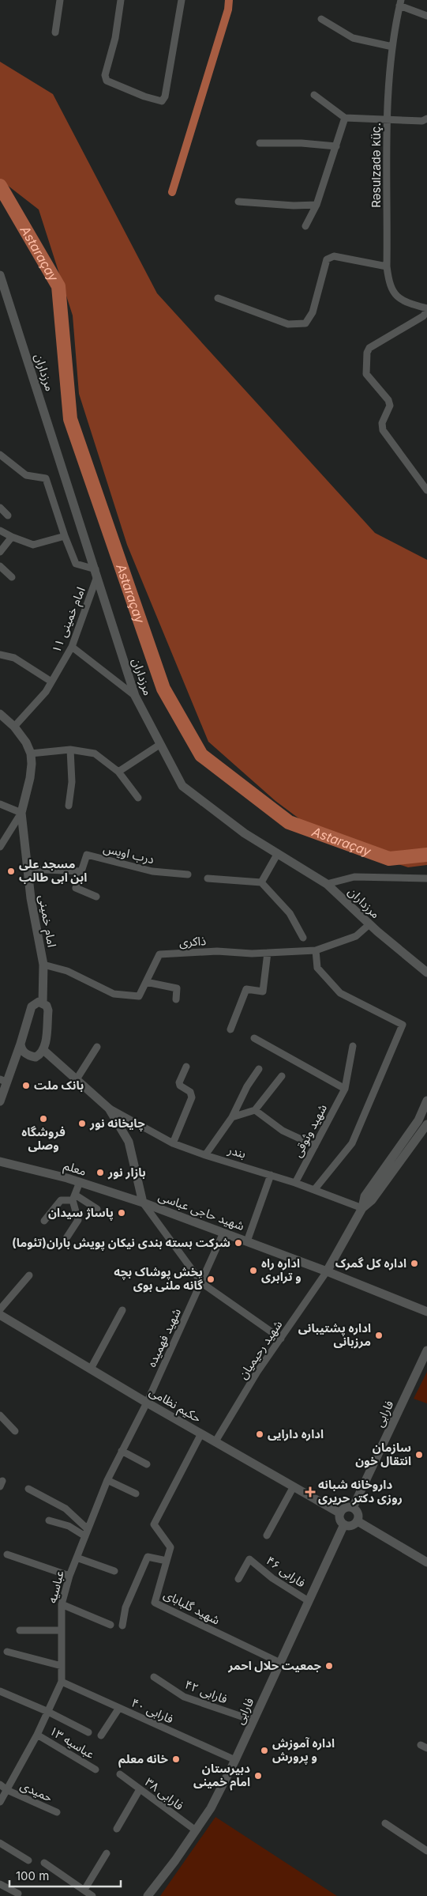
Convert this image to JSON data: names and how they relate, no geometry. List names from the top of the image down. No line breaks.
{"streets":{"street":["Rəsulzadə küç.","مرزداران","امام خمینی ۱۱","درب اویس","امام خمینی","ذاکری","شهید وثوقی","بندر","معلم","شهید حاجی عباسی","شهید فهمیده","شهید رحیمیان","حکیم نظامی","فارابی","فارابی ۴۶","عباسیه","شهید گلبابای","فارابی ۴۲","فارابی ۴۰","عباسیه ۱۳","حمیدی","فارابی ۳۸"]},"crossings":[["مرزداران","امام خمینی ۱۱"],["مرزداران","ذاکری"],["امام خمینی","ذاکری"],["امام خمینی","شهید حاجی عباسی"],["شهید وثوقی","بندر"],["بندر","شهید حاجی عباسی"],["معلم","شهید حاجی عباسی"],["شهید حاجی عباسی","شهید فهمیده"],["شهید حاجی عباسی","شهید رحیمیان"],["شهید فهمیده","حکیم نظامی"],["شهید فهمیده","عباسیه"],["شهید رحیمیان","حکیم نظامی"],["حکیم نظامی","فارابی"],["حکیم نظامی","عباسیه"],["حکیم نظامی","شهید گلبابای"],["فارابی","فارابی ۴۶"],["فارابی","شهید گلبابای"],["فارابی","فارابی ۴۲"],["فارابی","فارابی ۴۰"],["فارابی","فارابی ۳۸"],["عباسیه","فارابی ۴۰"],["عباسیه","عباسیه ۱۳"],["عباسیه","حمیدی"]],"water":["Astaraçay"],"places":{"other":["مسجد علی ابن ابی طالب","بانک ملت","فروشگاه وصلی","چایخانه نور","بازار نور","پاساژ سیدان","شركت بسته بندی نيكان پويش باران(تئوما)","اداره کل گمرک","اداره راه و ترابری","پخش پوشاک بچه گانه ملنی بوی","اداره پشتیبانی مرزبانی","اداره دارایی","سازمان انتقال خون","جمعیت حلال احمر","اداره آموزش و پرورش","خانه معلم","دبیرستان امام خمینی"],"health":["داروخانه شبانه روزی دکتر حریری"]},"scale_bar":"100 m"}
